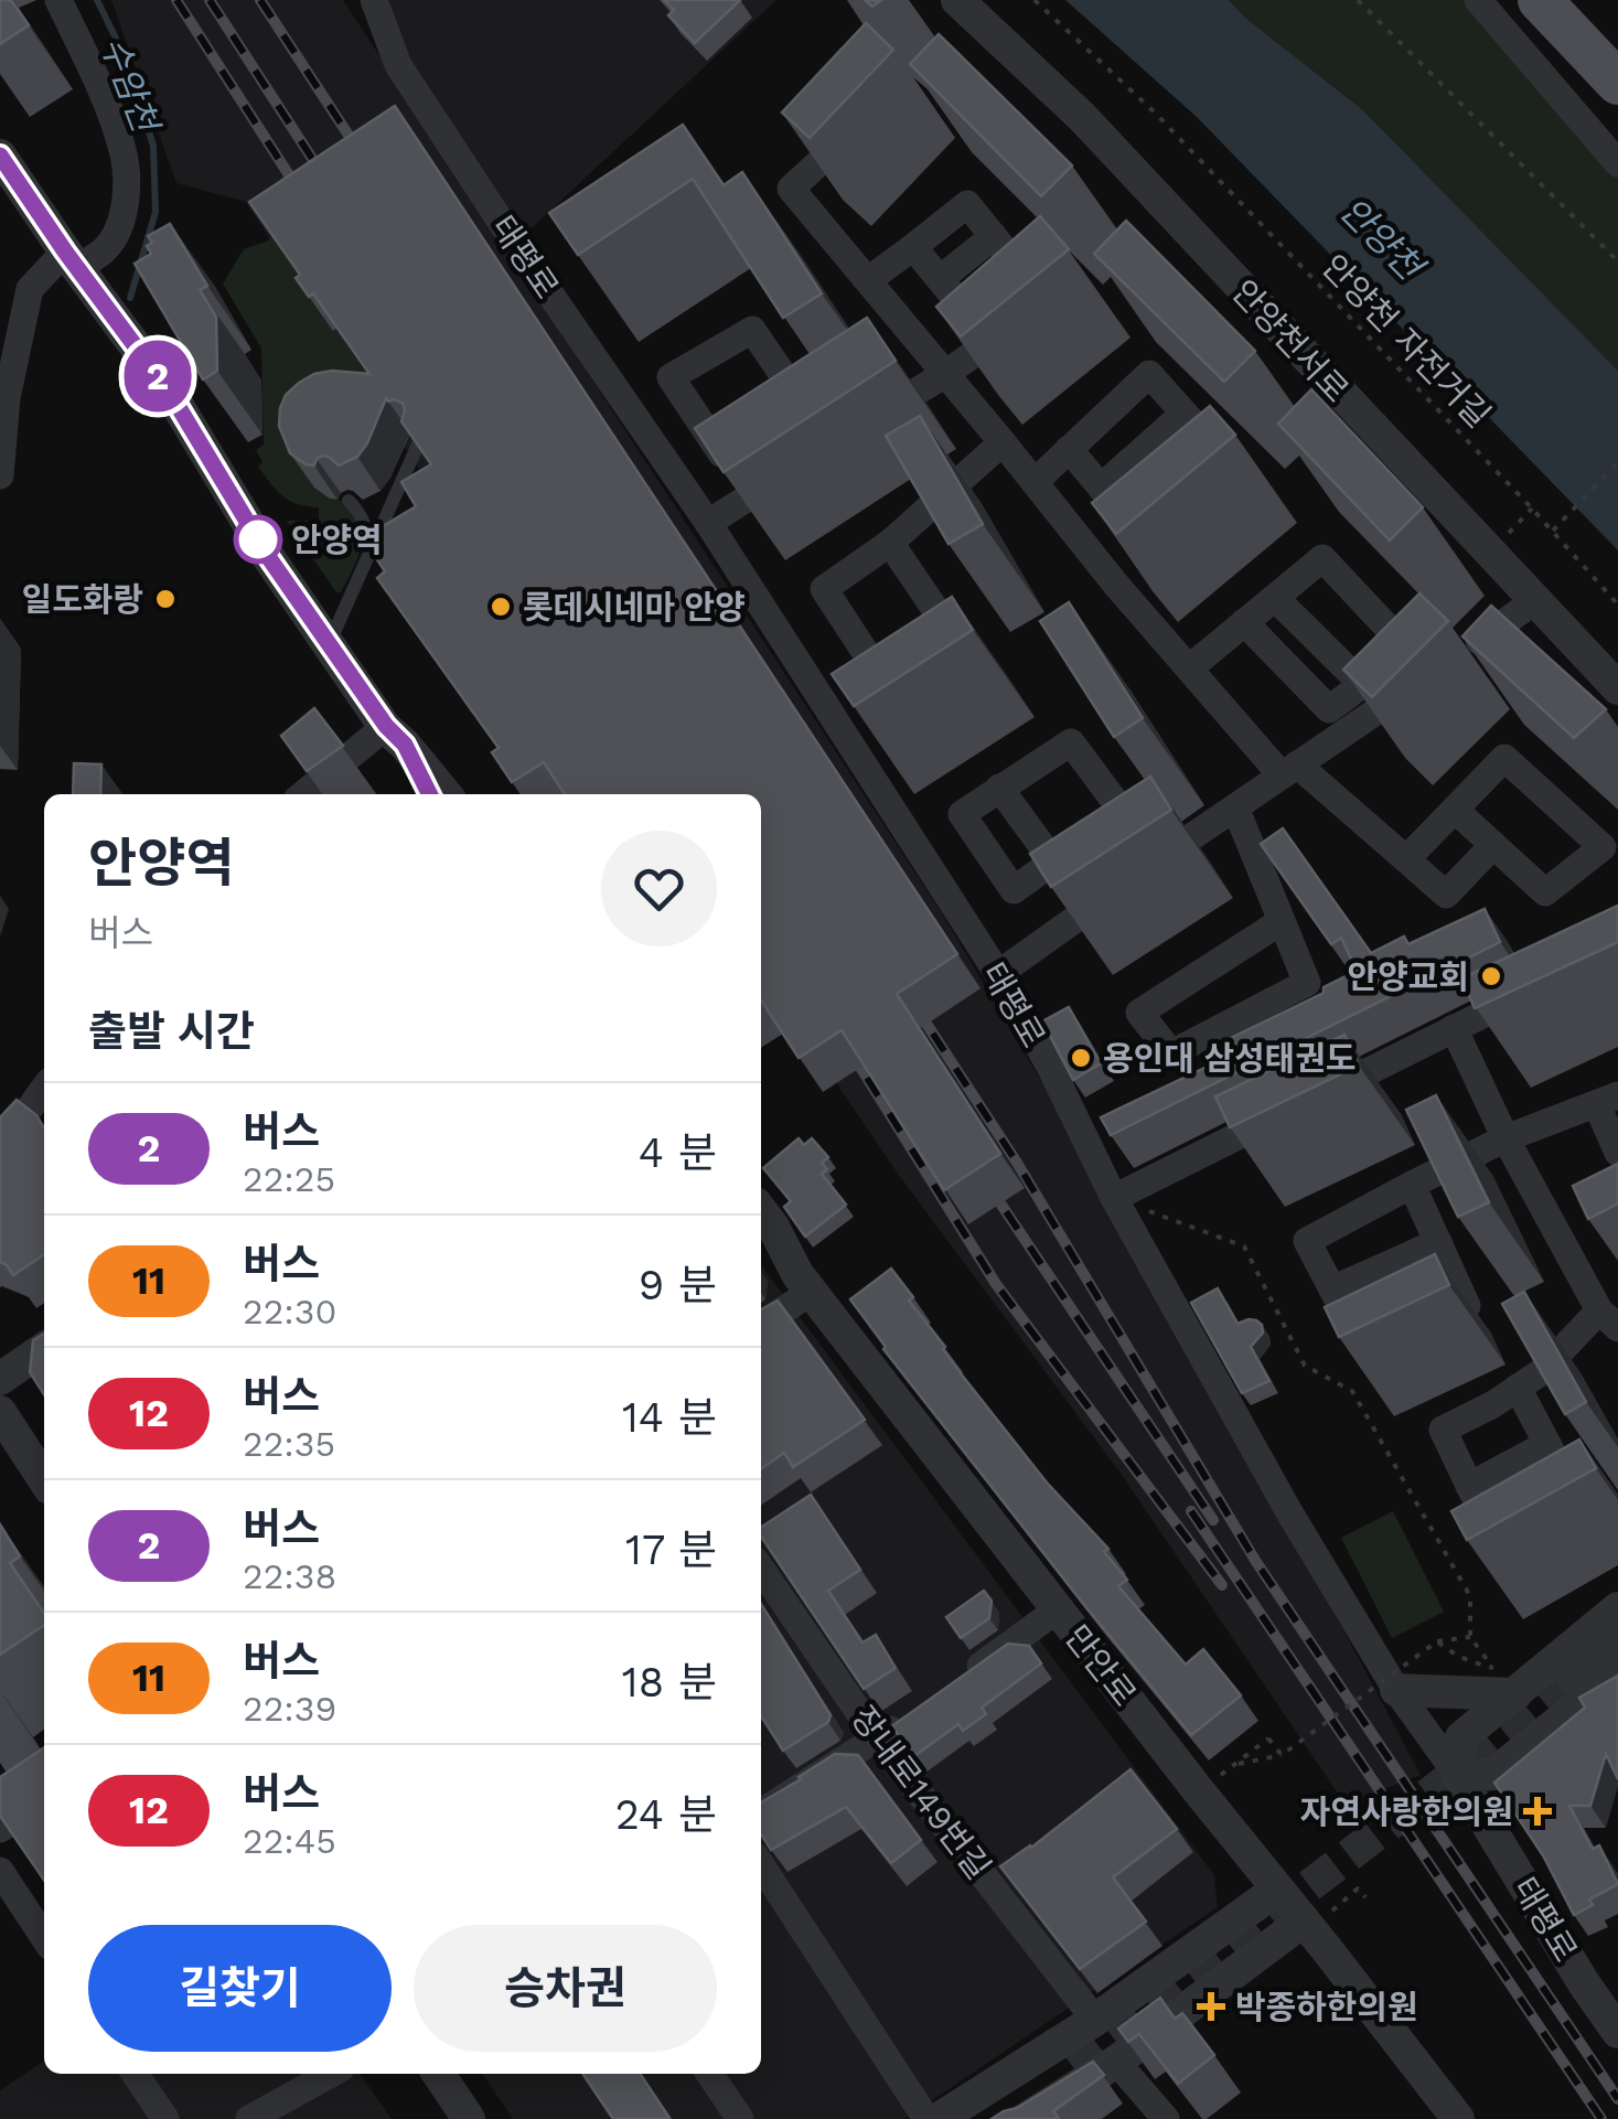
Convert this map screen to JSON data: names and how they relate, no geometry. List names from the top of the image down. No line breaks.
{"streets":{"street":["태평로","안양천서로","만안로","장내로149번길"],"path":["안양천 자전거길"]},"water":["수암천","안양천"],"places":{"other":["안양역","일도화랑","롯데시네마 안양","안양교회","용인대 삼성태권도"],"health":["자연사랑한의원","박종하한의원"]},"lines":["bus line 2"],"page":{"on_map":"2","heading":[["안양역","버스"],"출발 시간"],"list":[{"mark":"2","name":"버스","note":"22:25","value":"4 분"},{"mark":"11","name":"버스","note":"22:30","value":"9 분"},{"mark":"12","name":"버스","note":"22:35","value":"14 분"},{"mark":"2","name":"버스","note":"22:38","value":"17 분"},{"mark":"11","name":"버스","note":"22:39","value":"18 분"},{"mark":"12","name":"버스","note":"22:45","value":"24 분"}],"buttons":["길찾기","승차권"]}}
